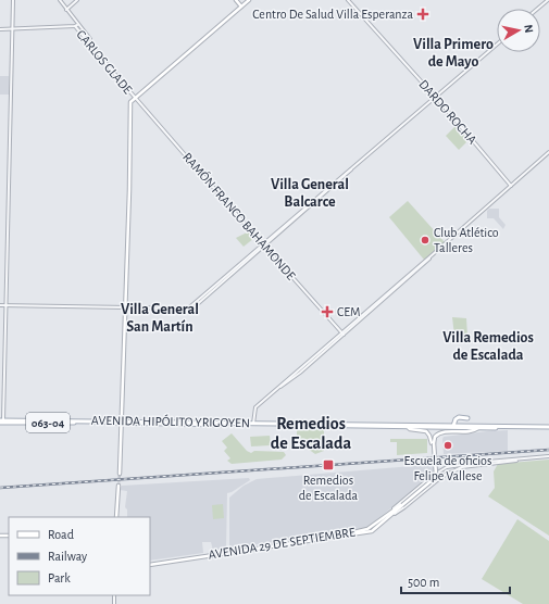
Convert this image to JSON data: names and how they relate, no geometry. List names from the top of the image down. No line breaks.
{"streets":{"main road":["AVENIDA HIPÓLITO YRIGOYEN","063-04","AVENIDA 29 DE SEPTIEMBRE"],"street":["CARLOS GLADE","DARDO ROCHA","RAMÓN FRANCO BAHAMONDE"]},"crossings":[["CARLOS GLADE","RAMÓN FRANCO BAHAMONDE"]],"districts":["Villa Primero de Mayo","Villa General Balcarce","Villa General San Martín","Villa Remedios de Escalada","Remedios de Escalada"],"places":{"health":["Centro De Salud Villa Esperanza","CEM"],"other":["Club Atlético Talleres","Escuela de oficios Felipe Vallese"],"transit":["Remedios de Escalada"]},"legend":["Road","Railway","Park"],"scale_bar":"500 m","north":"right"}
